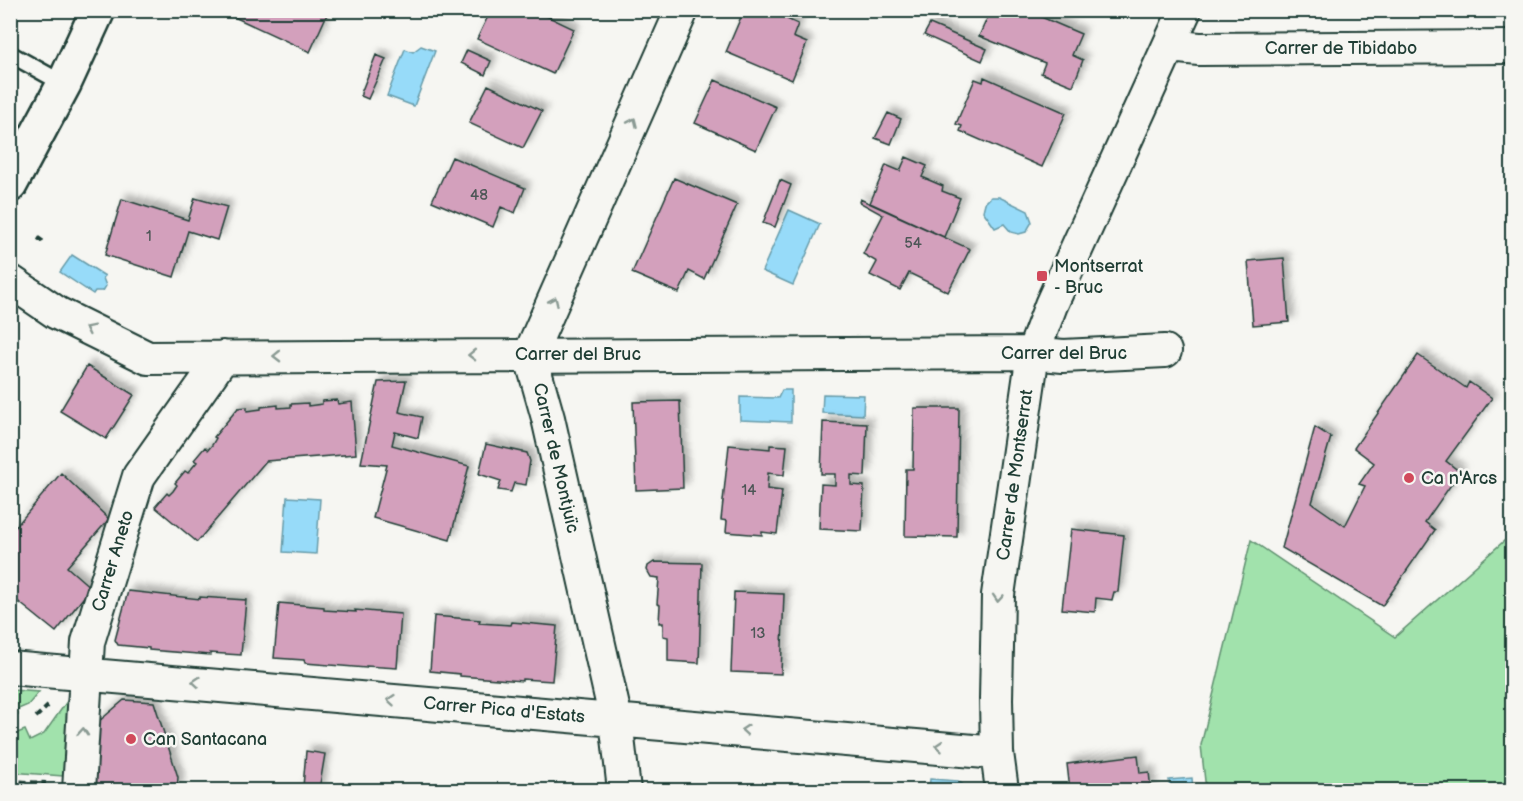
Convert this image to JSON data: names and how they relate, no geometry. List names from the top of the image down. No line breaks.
{"streets":{"street":["Carrer de Tibidabo","Carrer del Bruc","Carrer de Montjuïc","Carrer de Montserrat","Carrer Aneto","Carrer Pica d'Estats"]},"crossings":[["Carrer de Tibidabo","Carrer de Montserrat"],["Carrer del Bruc","Carrer de Montjuïc"],["Carrer del Bruc","Carrer de Montserrat"],["Carrer del Bruc","Carrer Aneto"],["Carrer de Montjuïc","Carrer Pica d'Estats"],["Carrer de Montserrat","Carrer Pica d'Estats"],["Carrer Aneto","Carrer Pica d'Estats"]],"one_way":["Carrer del Bruc","Carrer de Montserrat","Carrer Pica d'Estats"],"places":{"transit":["Montserrat - Bruc"],"other":["Ca n'Arcs","Can Santacana"]},"house_numbers":["48","1","54","14","13"]}
